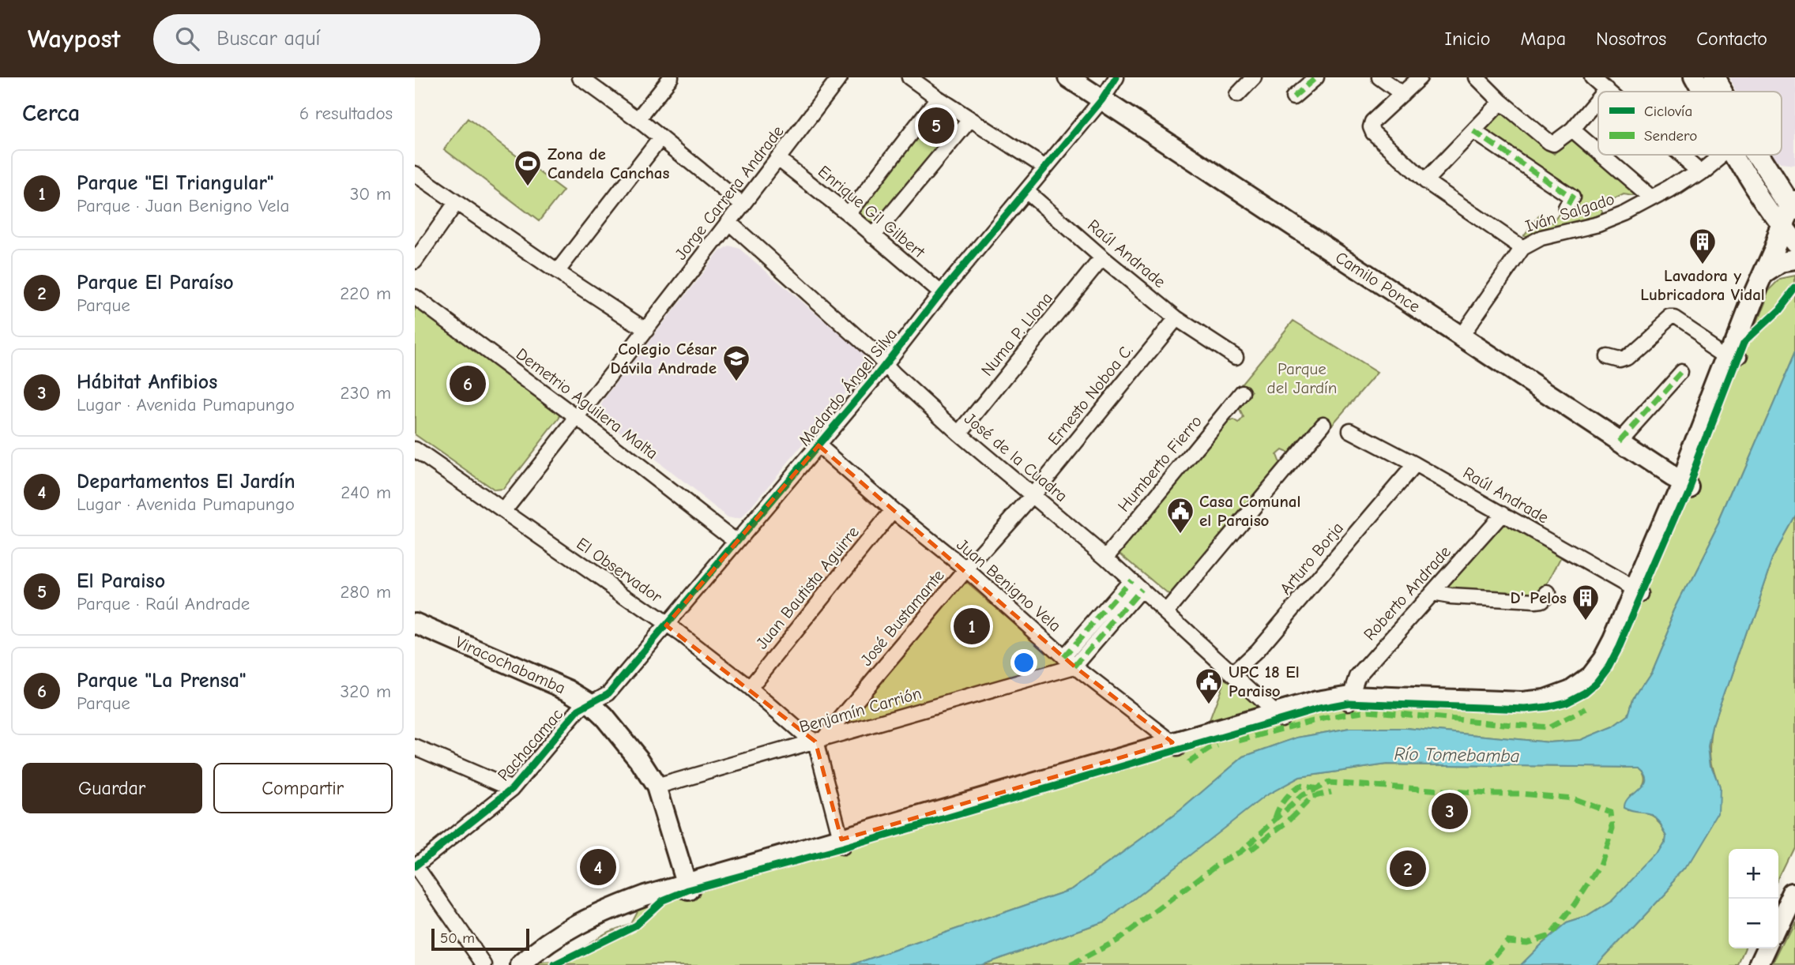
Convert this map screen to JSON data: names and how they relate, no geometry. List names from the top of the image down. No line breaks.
{"streets":{"main road":["Camilo Ponce","Viracochabamba"],"street":["Jorge Carrera Andrade","Enrique Gil Gilbert","Iván Salgado","Raúl Andrade","Numa P. Llona","Medardo Ángel Silva","Ernesto Noboa C.","Demetrio Aguilera Malta","José de la Cuadra","Humberto Fierro","Arturo Borja","El Observador","Juan Benigno Vela","Juan Bautista Aguirre","Roberto Andrade","José Bustamante","Benjamín Carrión","Pachacamac"]},"crossings":[["Jorge Carrera Andrade","Enrique Gil Gilbert"],["Jorge Carrera Andrade","Demetrio Aguilera Malta"],["Jorge Carrera Andrade","José de la Cuadra"],["Jorge Carrera Andrade","El Observador"],["Enrique Gil Gilbert","Medardo Ángel Silva"],["Iván Salgado","Camilo Ponce"],["Raúl Andrade","Numa P. Llona"],["Raúl Andrade","Medardo Ángel Silva"],["Raúl Andrade","Ernesto Noboa C."],["Raúl Andrade","Arturo Borja"],["Raúl Andrade","Roberto Andrade"],["Camilo Ponce","Medardo Ángel Silva"],["Numa P. Llona","José de la Cuadra"],["Medardo Ángel Silva","Demetrio Aguilera Malta"],["Medardo Ángel Silva","José de la Cuadra"],["Medardo Ángel Silva","El Observador"],["Medardo Ángel Silva","Juan Benigno Vela"],["Medardo Ángel Silva","Viracochabamba"],["Medardo Ángel Silva","Pachacamac"],["Ernesto Noboa C.","José de la Cuadra"],["Ernesto Noboa C.","José Bustamante"],["José de la Cuadra","Humberto Fierro"],["José de la Cuadra","Arturo Borja"],["José de la Cuadra","José Bustamante"],["El Observador","Juan Bautista Aguirre"],["El Observador","José Bustamante"],["El Observador","Benjamín Carrión"],["Juan Benigno Vela","Juan Bautista Aguirre"],["Juan Benigno Vela","José Bustamante"],["Juan Benigno Vela","Benjamín Carrión"],["José Bustamante","Benjamín Carrión"],["Viracochabamba","Benjamín Carrión"],["Viracochabamba","Pachacamac"]],"water":["Río Tomebamba"],"parks":["Parque del Jardín"],"places":{"sports":["Zona de Candela Canchas"],"building":["Lavadora y Lubricadora Vidal","D' Pelos"],"school or university":["Colegio César Dávila Andrade"],"public building":["Casa Comunal el Paraiso","UPC 18 El Paraiso"]},"legend":["Ciclovía","Sendero"],"scale_bar":"50 m","page":{"header":"Waypost","search":"Buscar aquí","nav":["Inicio","Mapa","Nosotros","Contacto"],"heading":["Cerca","6 resultados"],"pins":["5","6","1","3","4","2"],"list":[{"mark":"1","name":"Parque \"El Triangular\"","note":"Parque · Juan Benigno Vela","value":"30 m"},{"mark":"2","name":"Parque El Paraíso","note":"Parque","value":"220 m"},{"mark":"3","name":"Hábitat Anfibios","note":"Lugar · Avenida Pumapungo","value":"230 m"},{"mark":"4","name":"Departamentos El Jardín","note":"Lugar · Avenida Pumapungo","value":"240 m"},{"mark":"5","name":"El Paraiso","note":"Parque · Raúl Andrade","value":"280 m"},{"mark":"6","name":"Parque \"La Prensa\"","note":"Parque","value":"320 m"}],"buttons":["Guardar","Compartir"],"map_buttons":["+","−"],"scale":"50 m"}}
